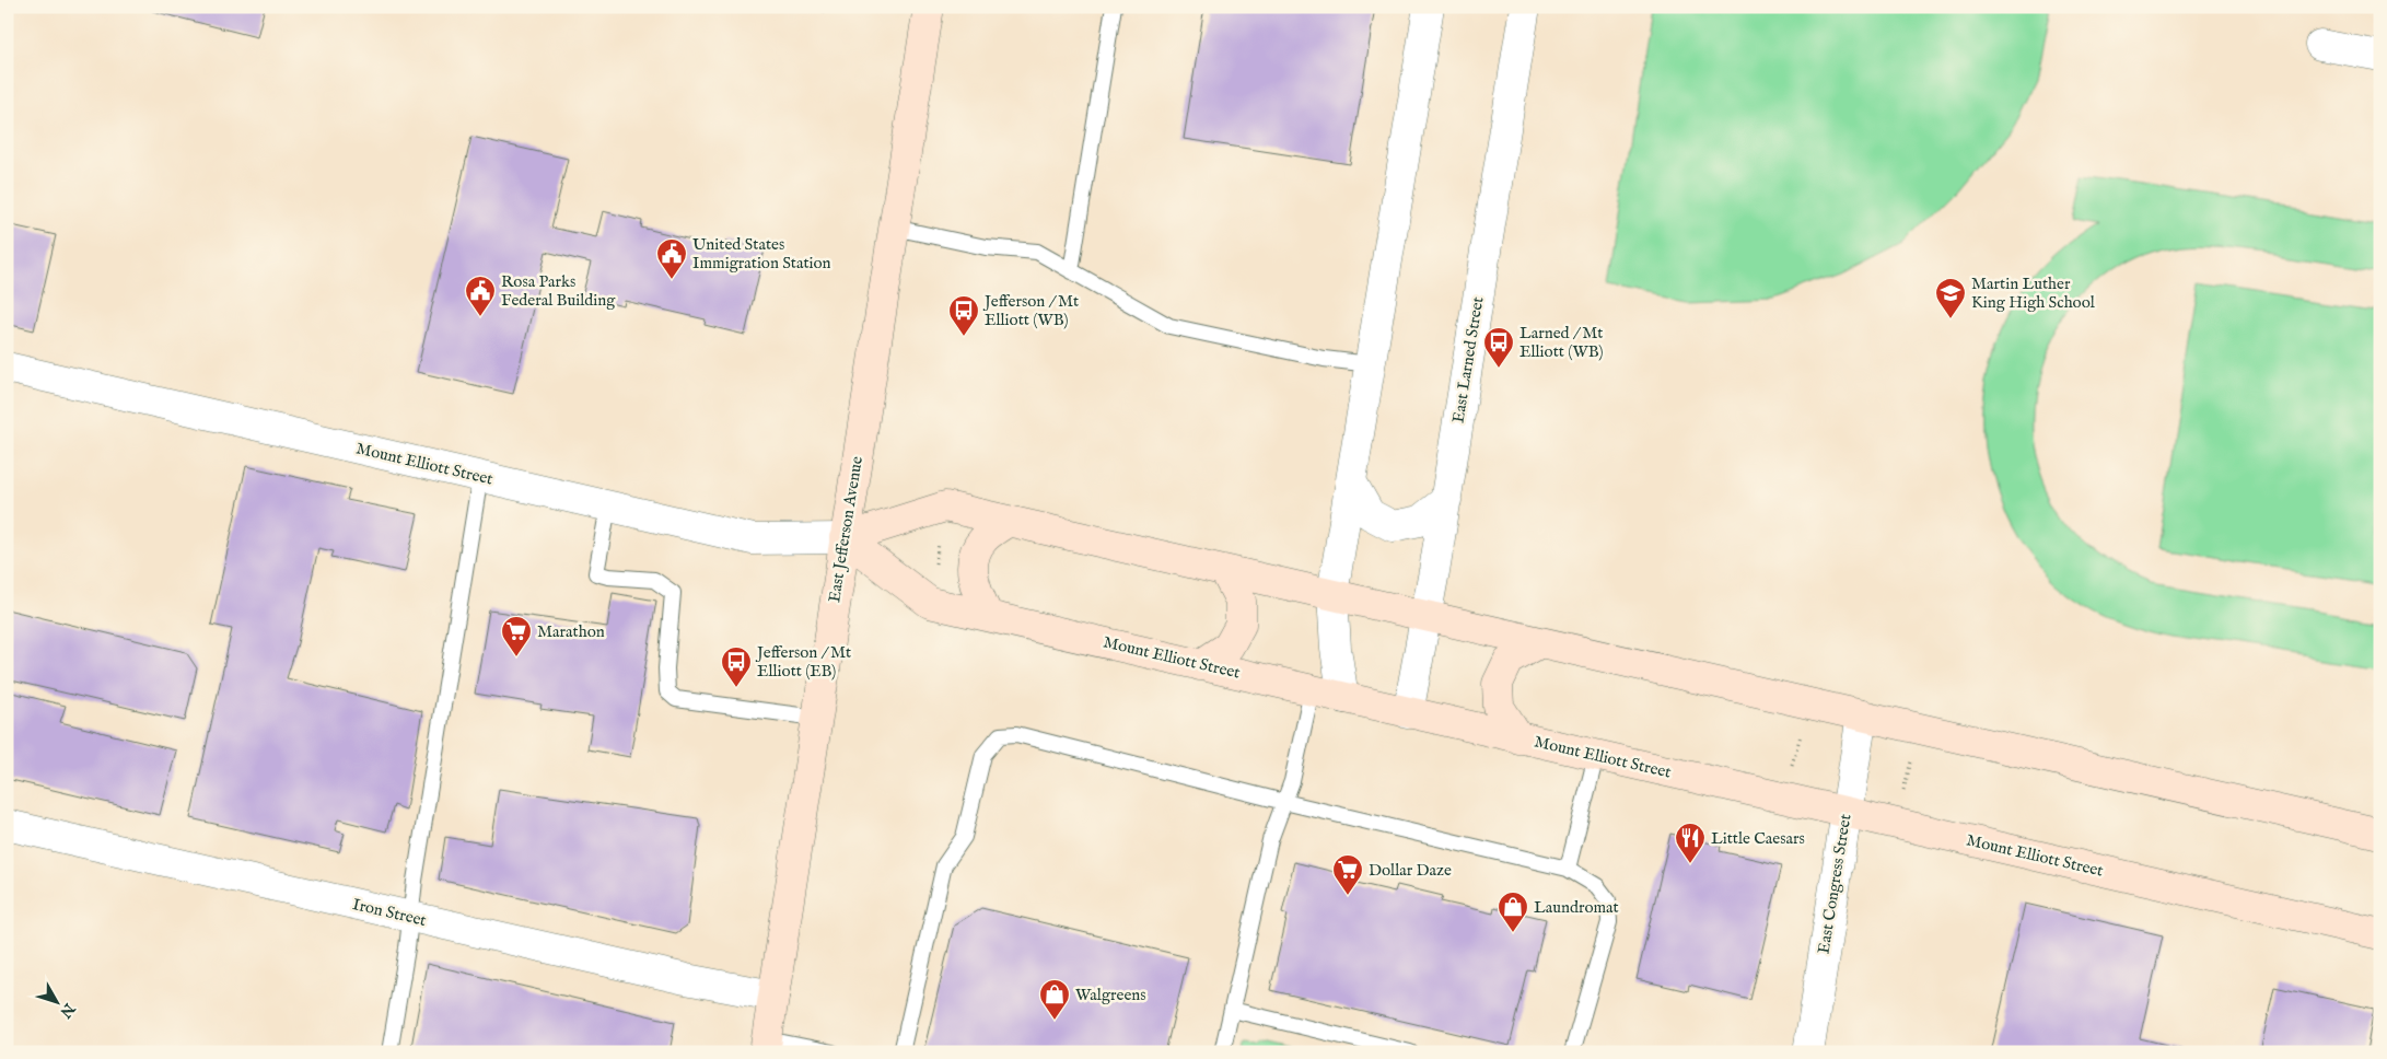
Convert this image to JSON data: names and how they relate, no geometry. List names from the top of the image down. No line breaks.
{"streets":{"main road":["Mount Elliott Street","East Jefferson Avenue"],"street":["East Larned Street","East Congress Street","Iron Street"]},"crossings":[["East Larned Street","Mount Elliott Street"],["Mount Elliott Street","East Jefferson Avenue"],["Mount Elliott Street","East Congress Street"],["East Jefferson Avenue","Iron Street"]],"places":{"public building":["United States Immigration Station","Rosa Parks Federal Building"],"school or university":["Martin Luther King High School"],"bus stop":["Jefferson / Mt Elliott (WB)","Larned / Mt Elliott (WB)","Jefferson / Mt Elliott (EB)"],"supermarket":["Marathon","Dollar Daze"],"restaurant":["Little Caesars"],"shop":["Laundromat","Walgreens"]},"north":"bottom right"}
